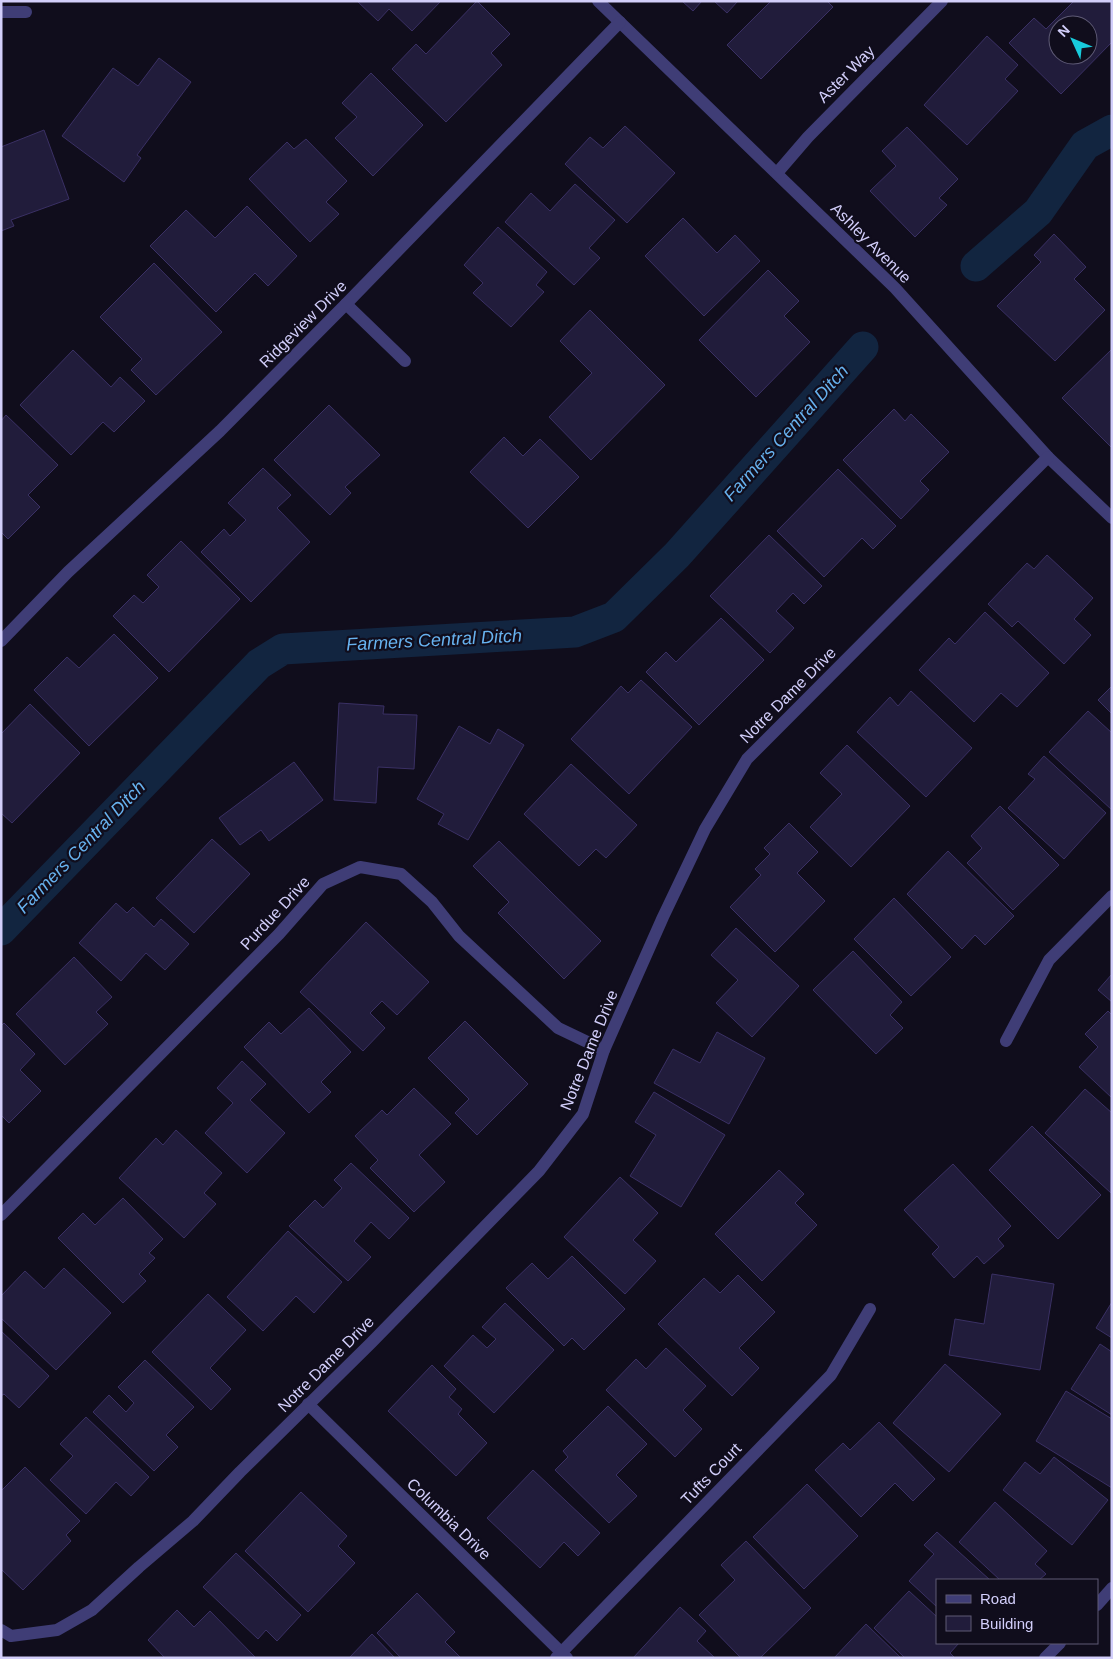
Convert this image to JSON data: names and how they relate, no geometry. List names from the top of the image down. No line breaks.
{"streets":{"street":["Aster Way","Ashley Avenue","Ridgeview Drive","Notre Dame Drive","Purdue Drive","Tufts Court","Columbia Drive"]},"crossings":[["Aster Way","Ashley Avenue"],["Ashley Avenue","Ridgeview Drive"],["Ashley Avenue","Notre Dame Drive"],["Notre Dame Drive","Purdue Drive"],["Notre Dame Drive","Columbia Drive"],["Tufts Court","Columbia Drive"]],"water":["Farmers Central Ditch"],"legend":["Road","Building"],"north":"top left"}
